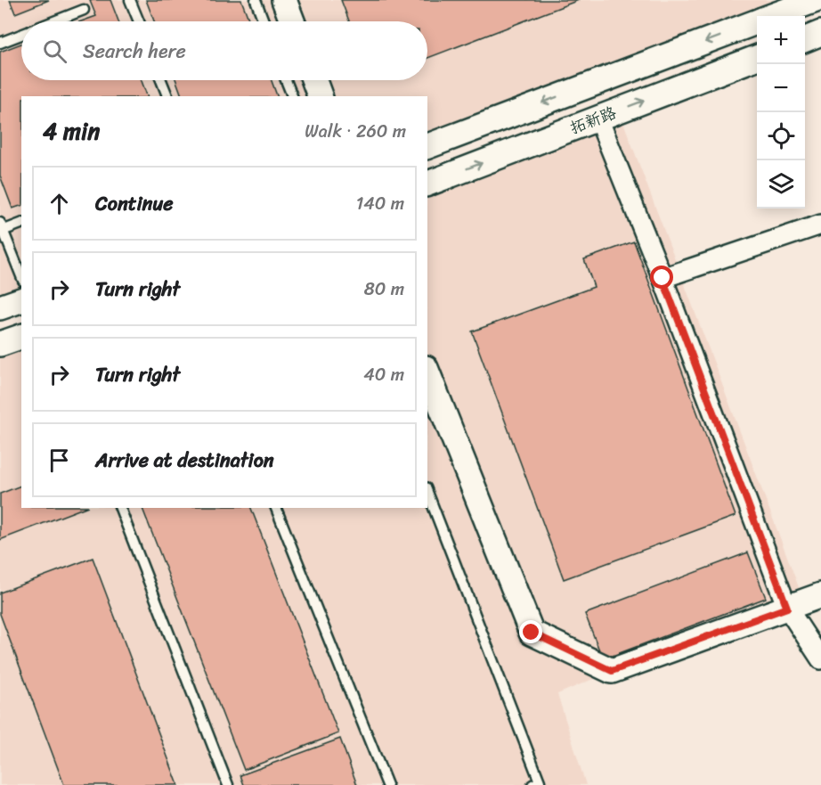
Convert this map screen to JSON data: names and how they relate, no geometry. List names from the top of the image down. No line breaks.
{"streets":{"street":["拓新路"]},"page":{"map_buttons":["+","−"],"search":"Search here","heading":["4 min","Walk · 260 m"],"list":[["Continue","140 m"],["Turn right","80 m"],["Turn right","40 m"],"Arrive at destination"]}}
